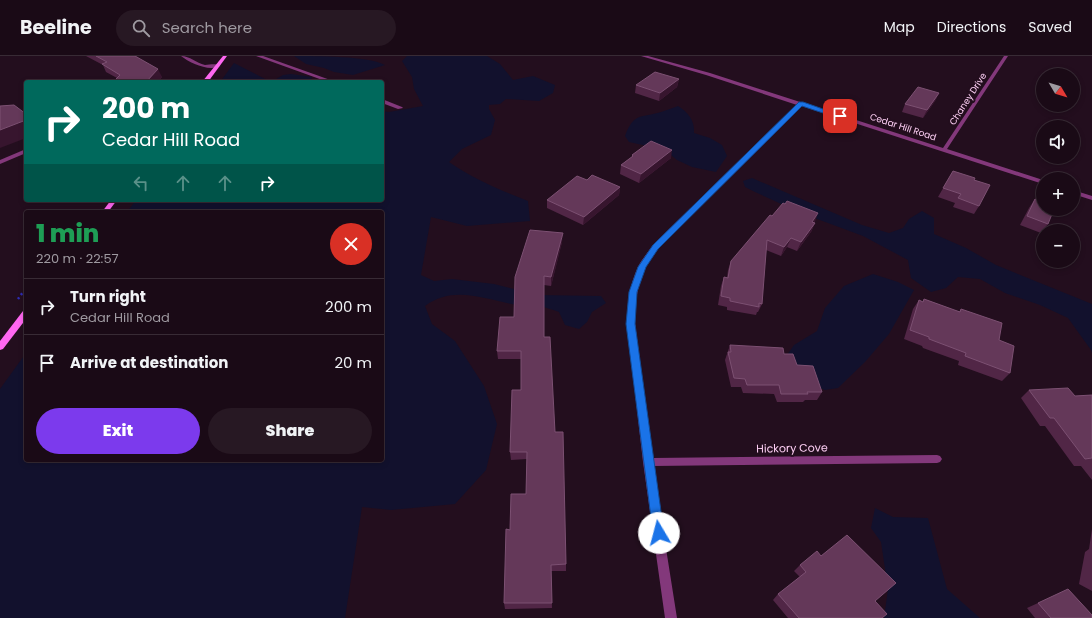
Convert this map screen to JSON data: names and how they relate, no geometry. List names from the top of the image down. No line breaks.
{"streets":{"street":["Chaney Drive","Cedar Hill Road","Hickory Cove"]},"crossings":[["Chaney Drive","Cedar Hill Road"]],"north":"bottom right","page":{"header":"Beeline","search":"Search here","nav":["Map","Directions","Saved"],"map_buttons":["+","−"],"turn":["200 m","Cedar Hill Road"],"heading":["1 min","220 m · 22:57"],"list":[{"name":"Turn right","note":"Cedar Hill Road","value":"200 m"},{"name":"Arrive at destination","value":"20 m"}],"buttons":["Exit","Share"]}}
